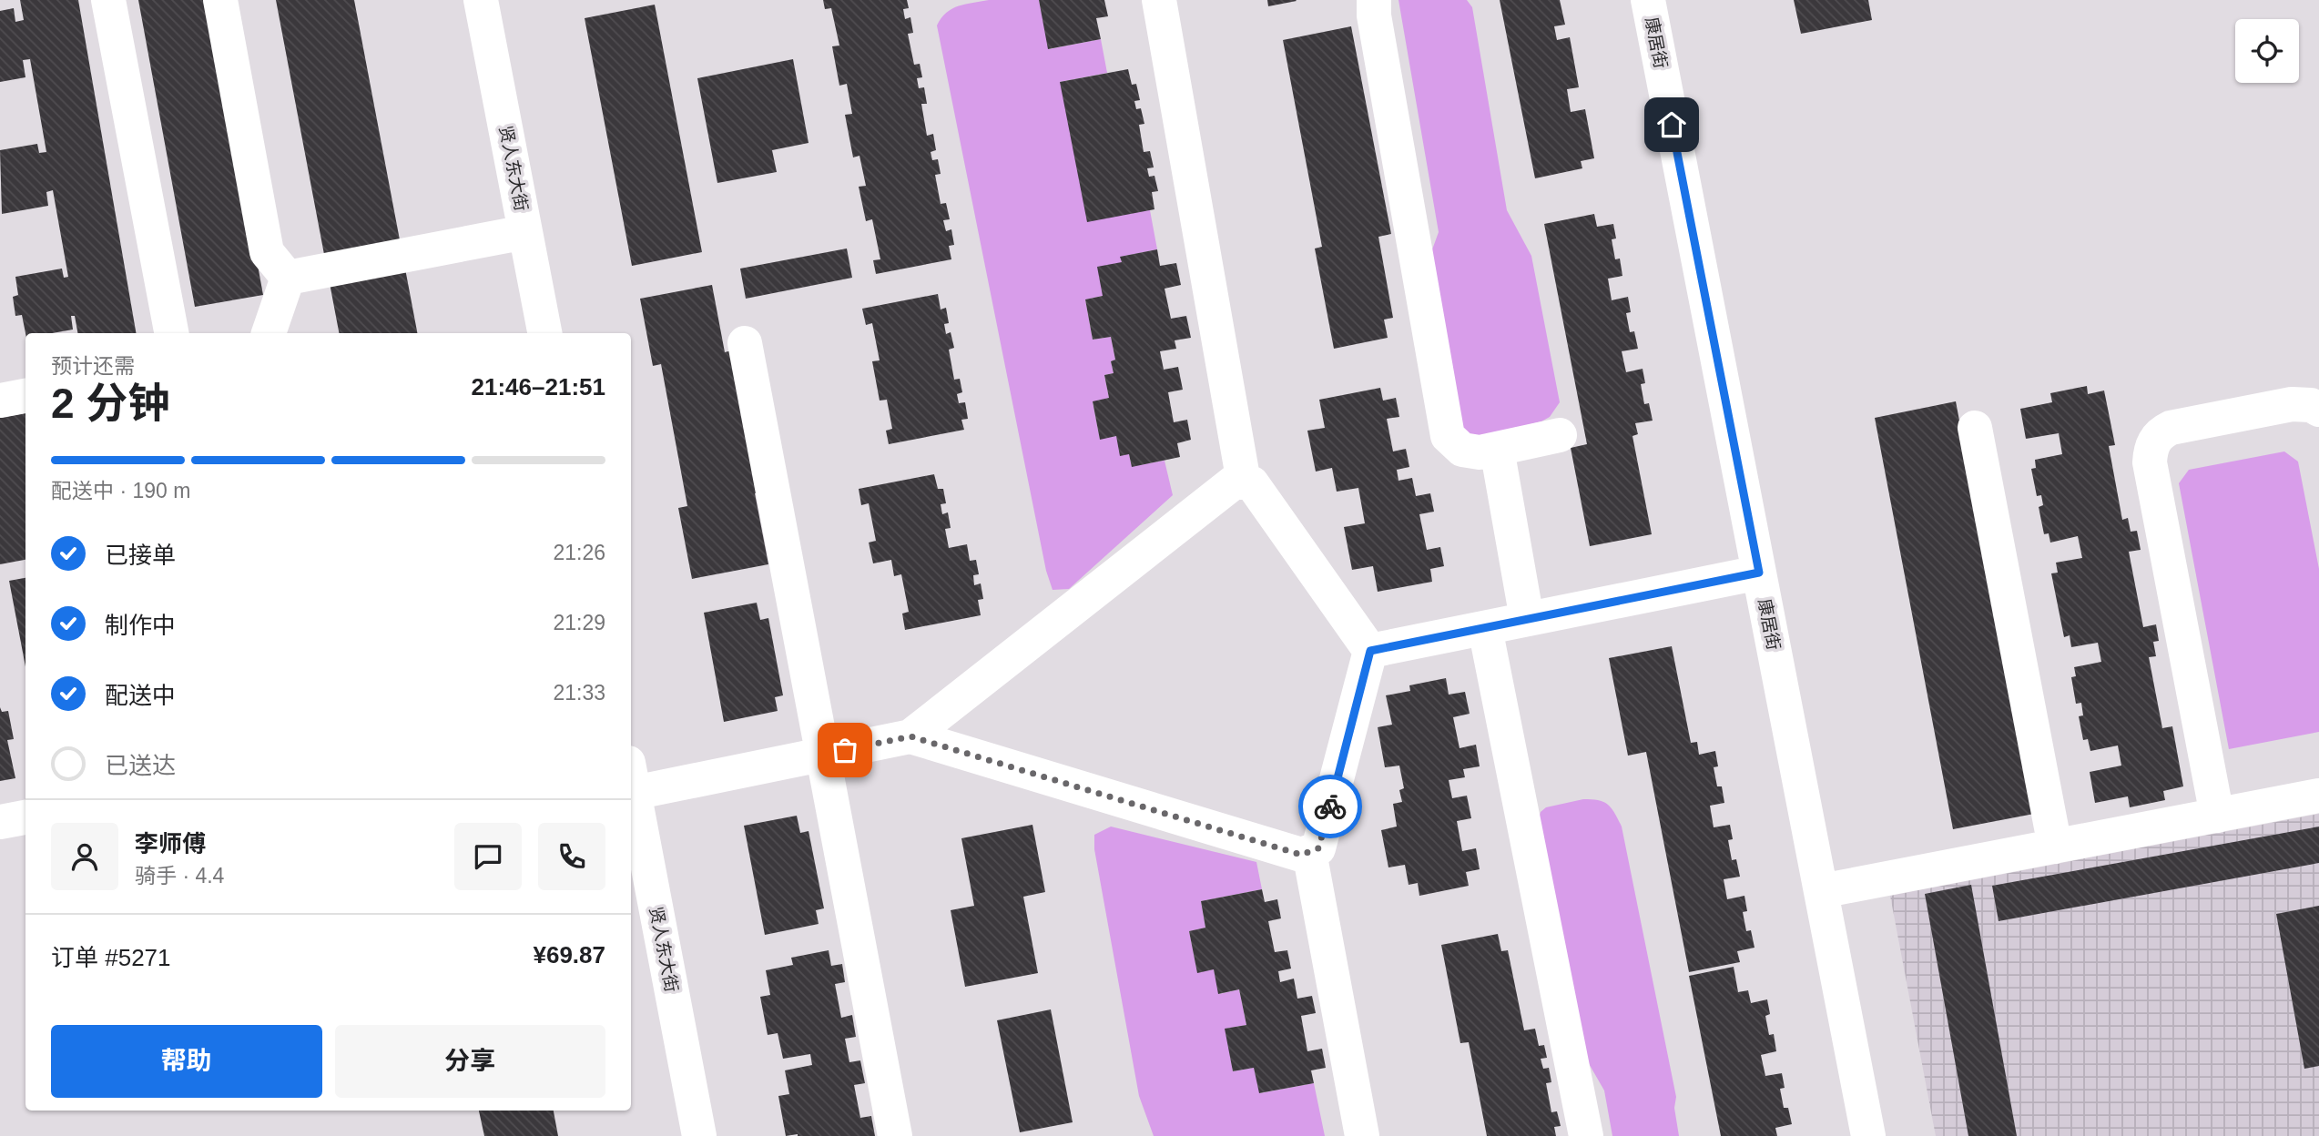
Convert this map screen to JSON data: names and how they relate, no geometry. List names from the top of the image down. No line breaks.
{"streets":{"street":["康居街","贤人东大街"]},"page":{"heading":["2 分钟","预计还需","21:46–21:51"],"panel":["李师傅","骑手 · 4.4","订单 #5271","¥69.87"],"bar":"配送中 · 190 m","list":[["已接单","21:26"],["制作中","21:29"],["配送中","21:33"],"已送达"],"buttons":["帮助","分享"]}}
